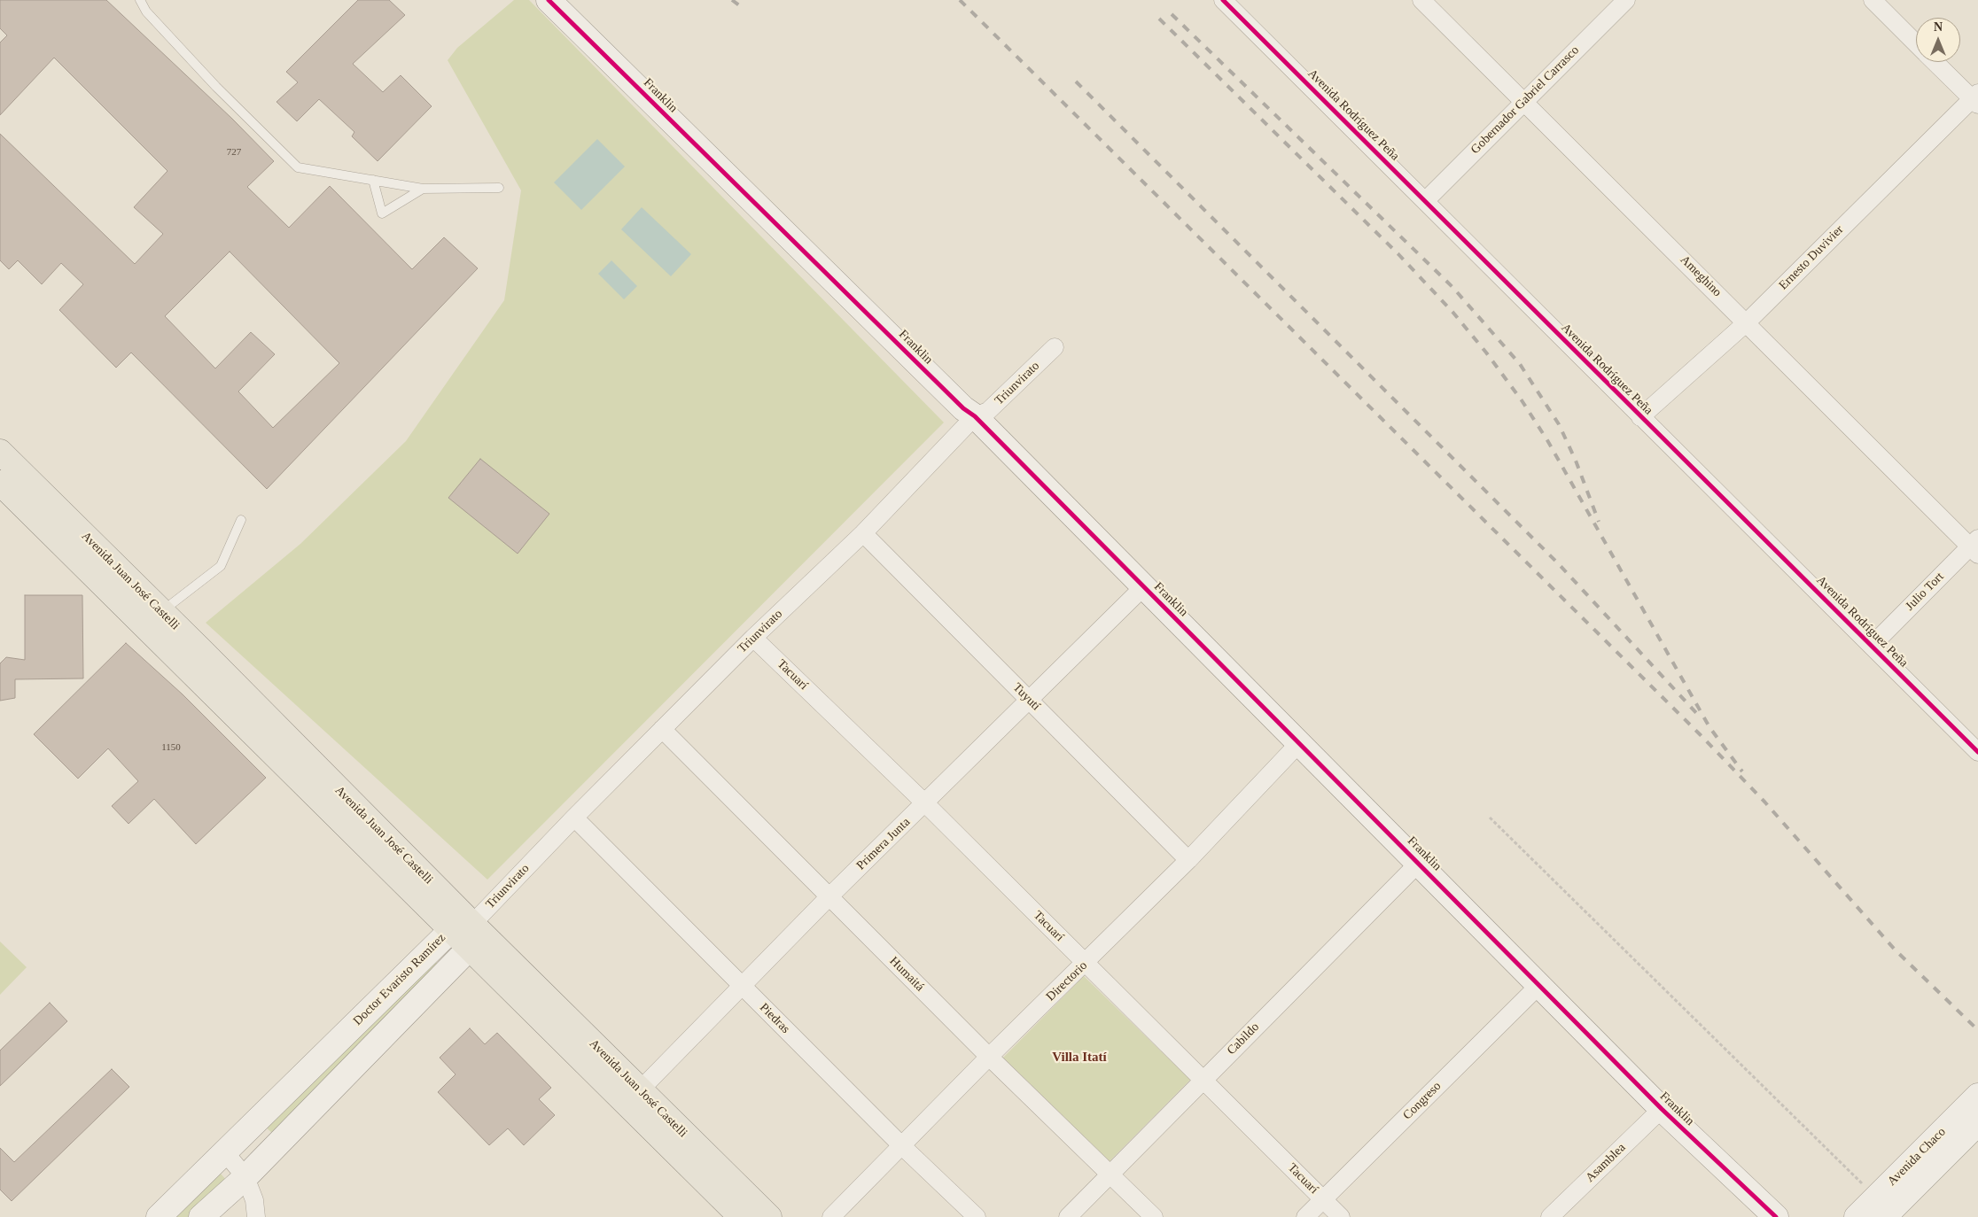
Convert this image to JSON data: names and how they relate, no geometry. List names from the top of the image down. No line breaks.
{"streets":{"main road":["Avenida Juan José Castelli"],"street":["Franklin","Gobernador Gabriel Carrasco","Avenida Rodríguez Peña","Ernesto Duvivier","Ameghino","Triunvirato","Julio Tort","Tacuarí","Tuyutí","Primera Junta","Humaitá","Doctor Evaristo Ramírez","Directorio","Piedras","Cabildo","Congreso","Avenida Chaco","Asamblea"]},"crossings":[["Franklin","Triunvirato"],["Franklin","Primera Junta"],["Franklin","Directorio"],["Franklin","Cabildo"],["Franklin","Congreso"],["Franklin","Asamblea"],["Gobernador Gabriel Carrasco","Avenida Rodríguez Peña"],["Gobernador Gabriel Carrasco","Ameghino"],["Avenida Rodríguez Peña","Ernesto Duvivier"],["Avenida Rodríguez Peña","Julio Tort"],["Ernesto Duvivier","Ameghino"],["Ameghino","Julio Tort"],["Triunvirato","Avenida Juan José Castelli"],["Triunvirato","Tacuarí"],["Triunvirato","Tuyutí"],["Triunvirato","Humaitá"],["Triunvirato","Doctor Evaristo Ramírez"],["Triunvirato","Piedras"],["Avenida Juan José Castelli","Primera Junta"],["Avenida Juan José Castelli","Doctor Evaristo Ramírez"],["Tacuarí","Primera Junta"],["Tacuarí","Directorio"],["Tacuarí","Cabildo"],["Tacuarí","Congreso"],["Tuyutí","Primera Junta"],["Tuyutí","Directorio"],["Primera Junta","Humaitá"],["Primera Junta","Piedras"],["Humaitá","Directorio"],["Humaitá","Cabildo"],["Directorio","Piedras"]],"districts":["Villa Itatí"],"house_numbers":["727","1150"],"north":"top"}
